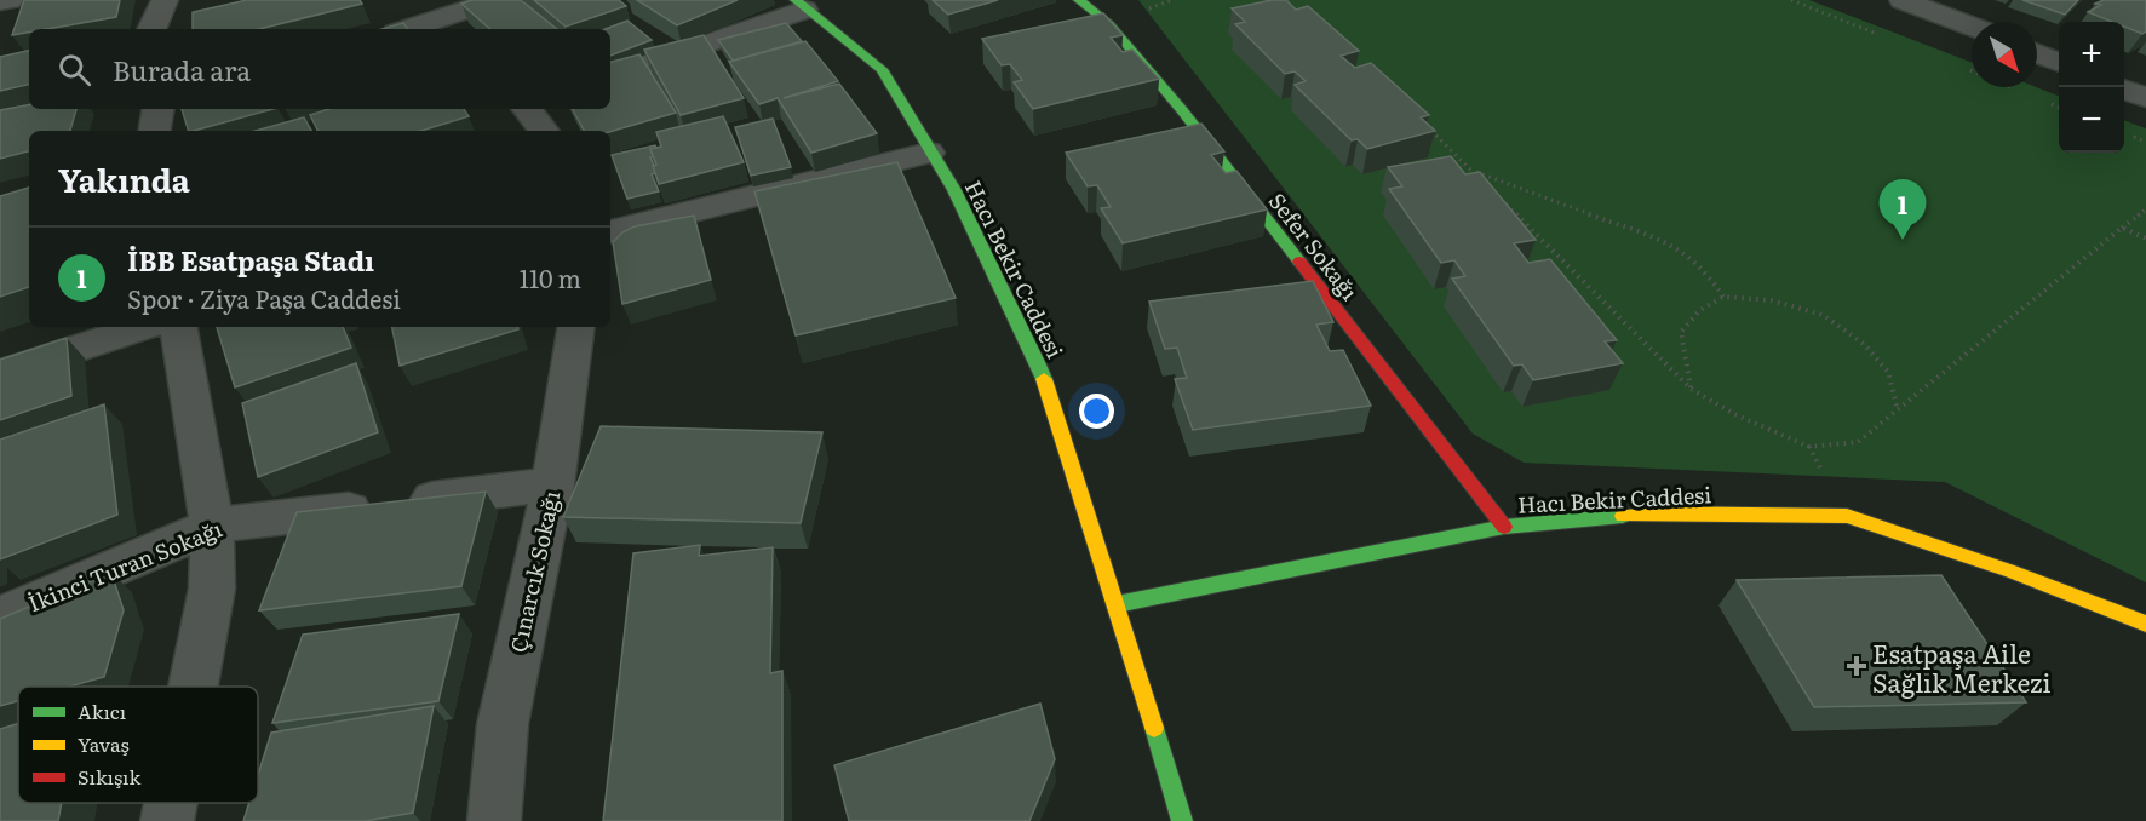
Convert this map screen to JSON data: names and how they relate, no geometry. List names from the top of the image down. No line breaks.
{"streets":{"street":["Sefer Sokağı","Hacı Bekir Caddesi","İkinci Turan Sokağı","Çınarcık Sokağı"]},"crossings":[["Sefer Sokağı","Hacı Bekir Caddesi"],["İkinci Turan Sokağı","Çınarcık Sokağı"]],"places":{"health":["Esatpaşa Aile Sağlık Merkezi"]},"legend":["Akıcı","Yavaş","Sıkışık"],"north":"bottom right","page":{"map_buttons":["+","−"],"search":"Burada ara","heading":"Yakında","pins":"1","list":[{"mark":"1","name":"İBB Esatpaşa Stadı","note":"Spor · Ziya Paşa Caddesi","value":"110 m"}]}}
